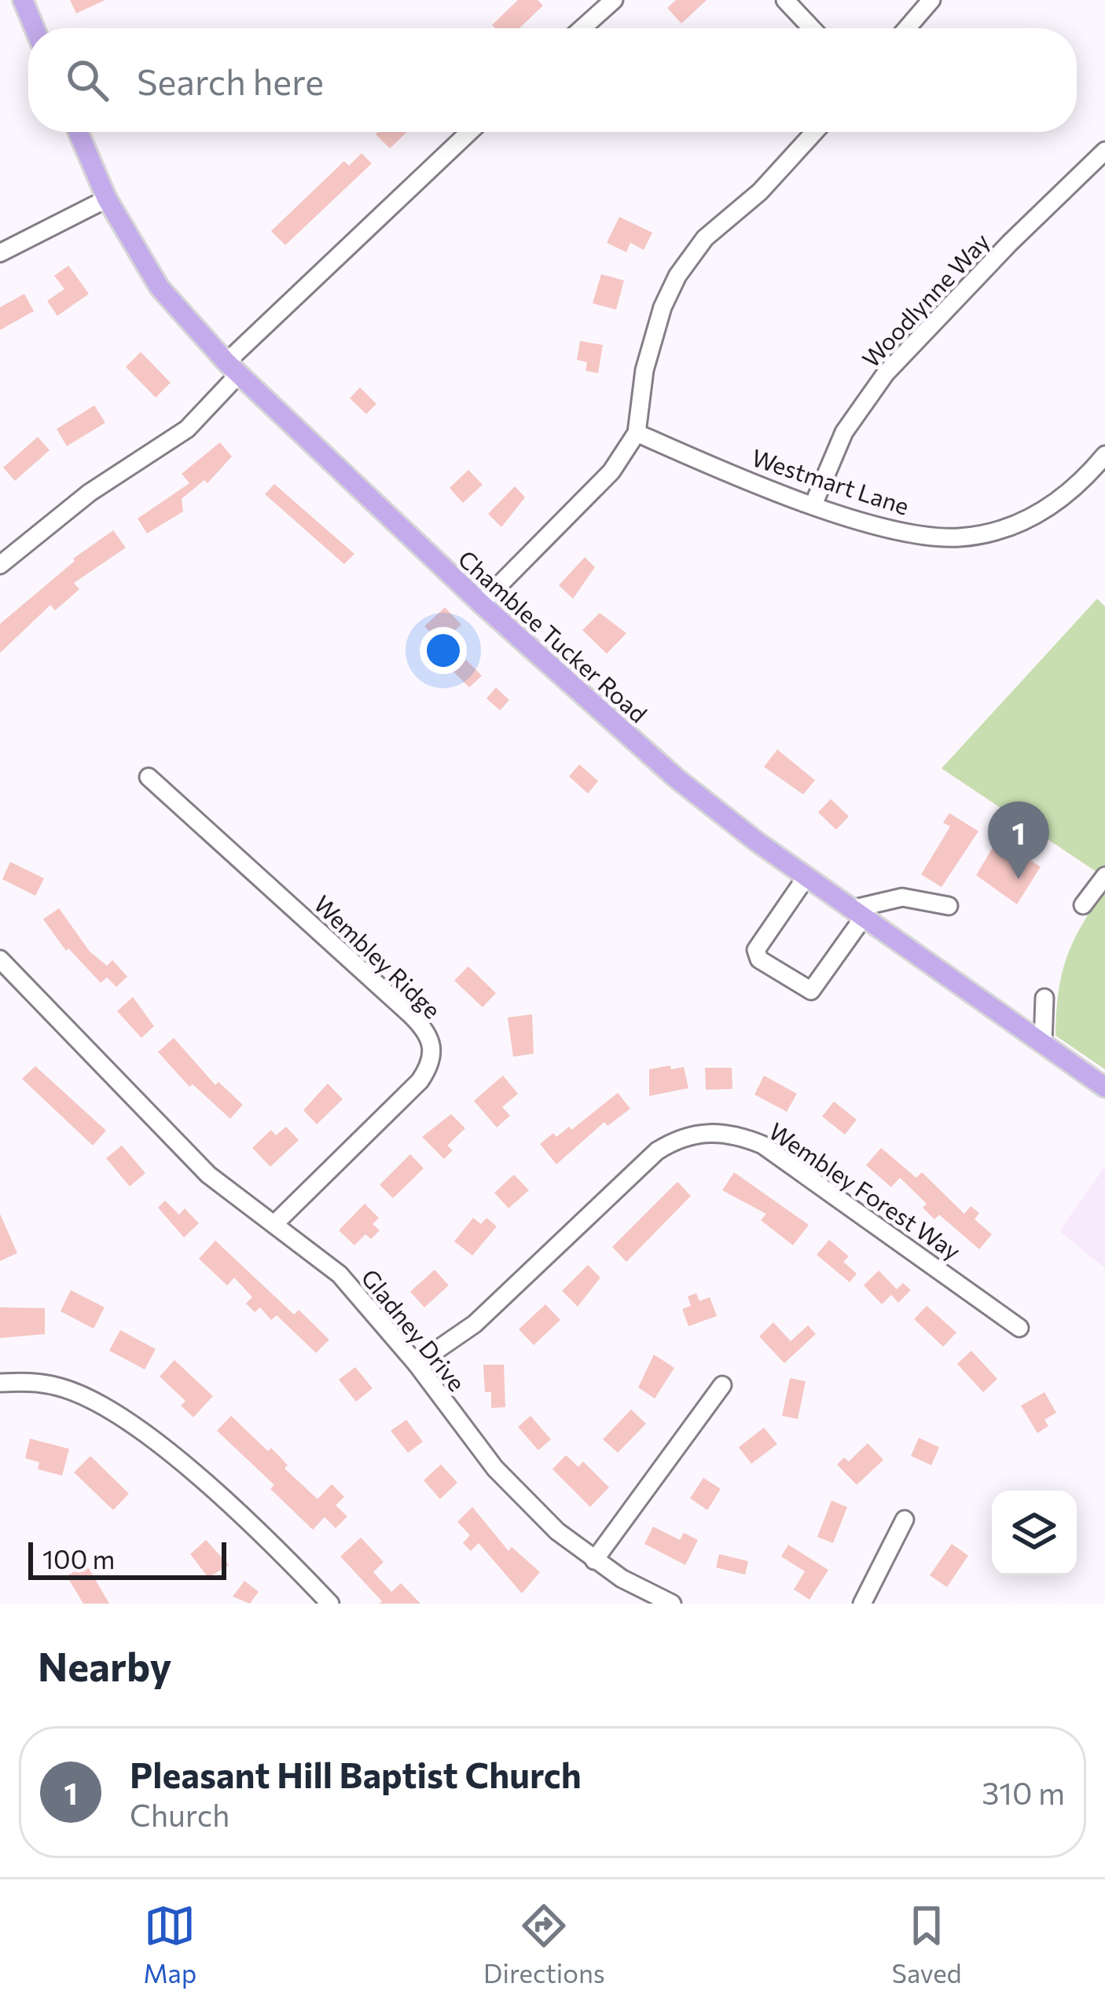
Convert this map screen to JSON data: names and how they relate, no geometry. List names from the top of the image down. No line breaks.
{"streets":{"main road":["Chamblee Tucker Road"],"street":["Woodlynne Way","Westmart Lane","Wembley Ridge","Wembley Forest Way","Gladney Drive"]},"crossings":[["Woodlynne Way","Westmart Lane"],["Wembley Ridge","Gladney Drive"],["Wembley Forest Way","Gladney Drive"]],"scale_bar":"100 m","page":{"search":"Search here","pins":"1","scale":"100 m","heading":"Nearby","list":[{"mark":"1","name":"Pleasant Hill Baptist Church","note":"Church","value":"310 m"}],"nav":["Map","Directions","Saved"]}}
